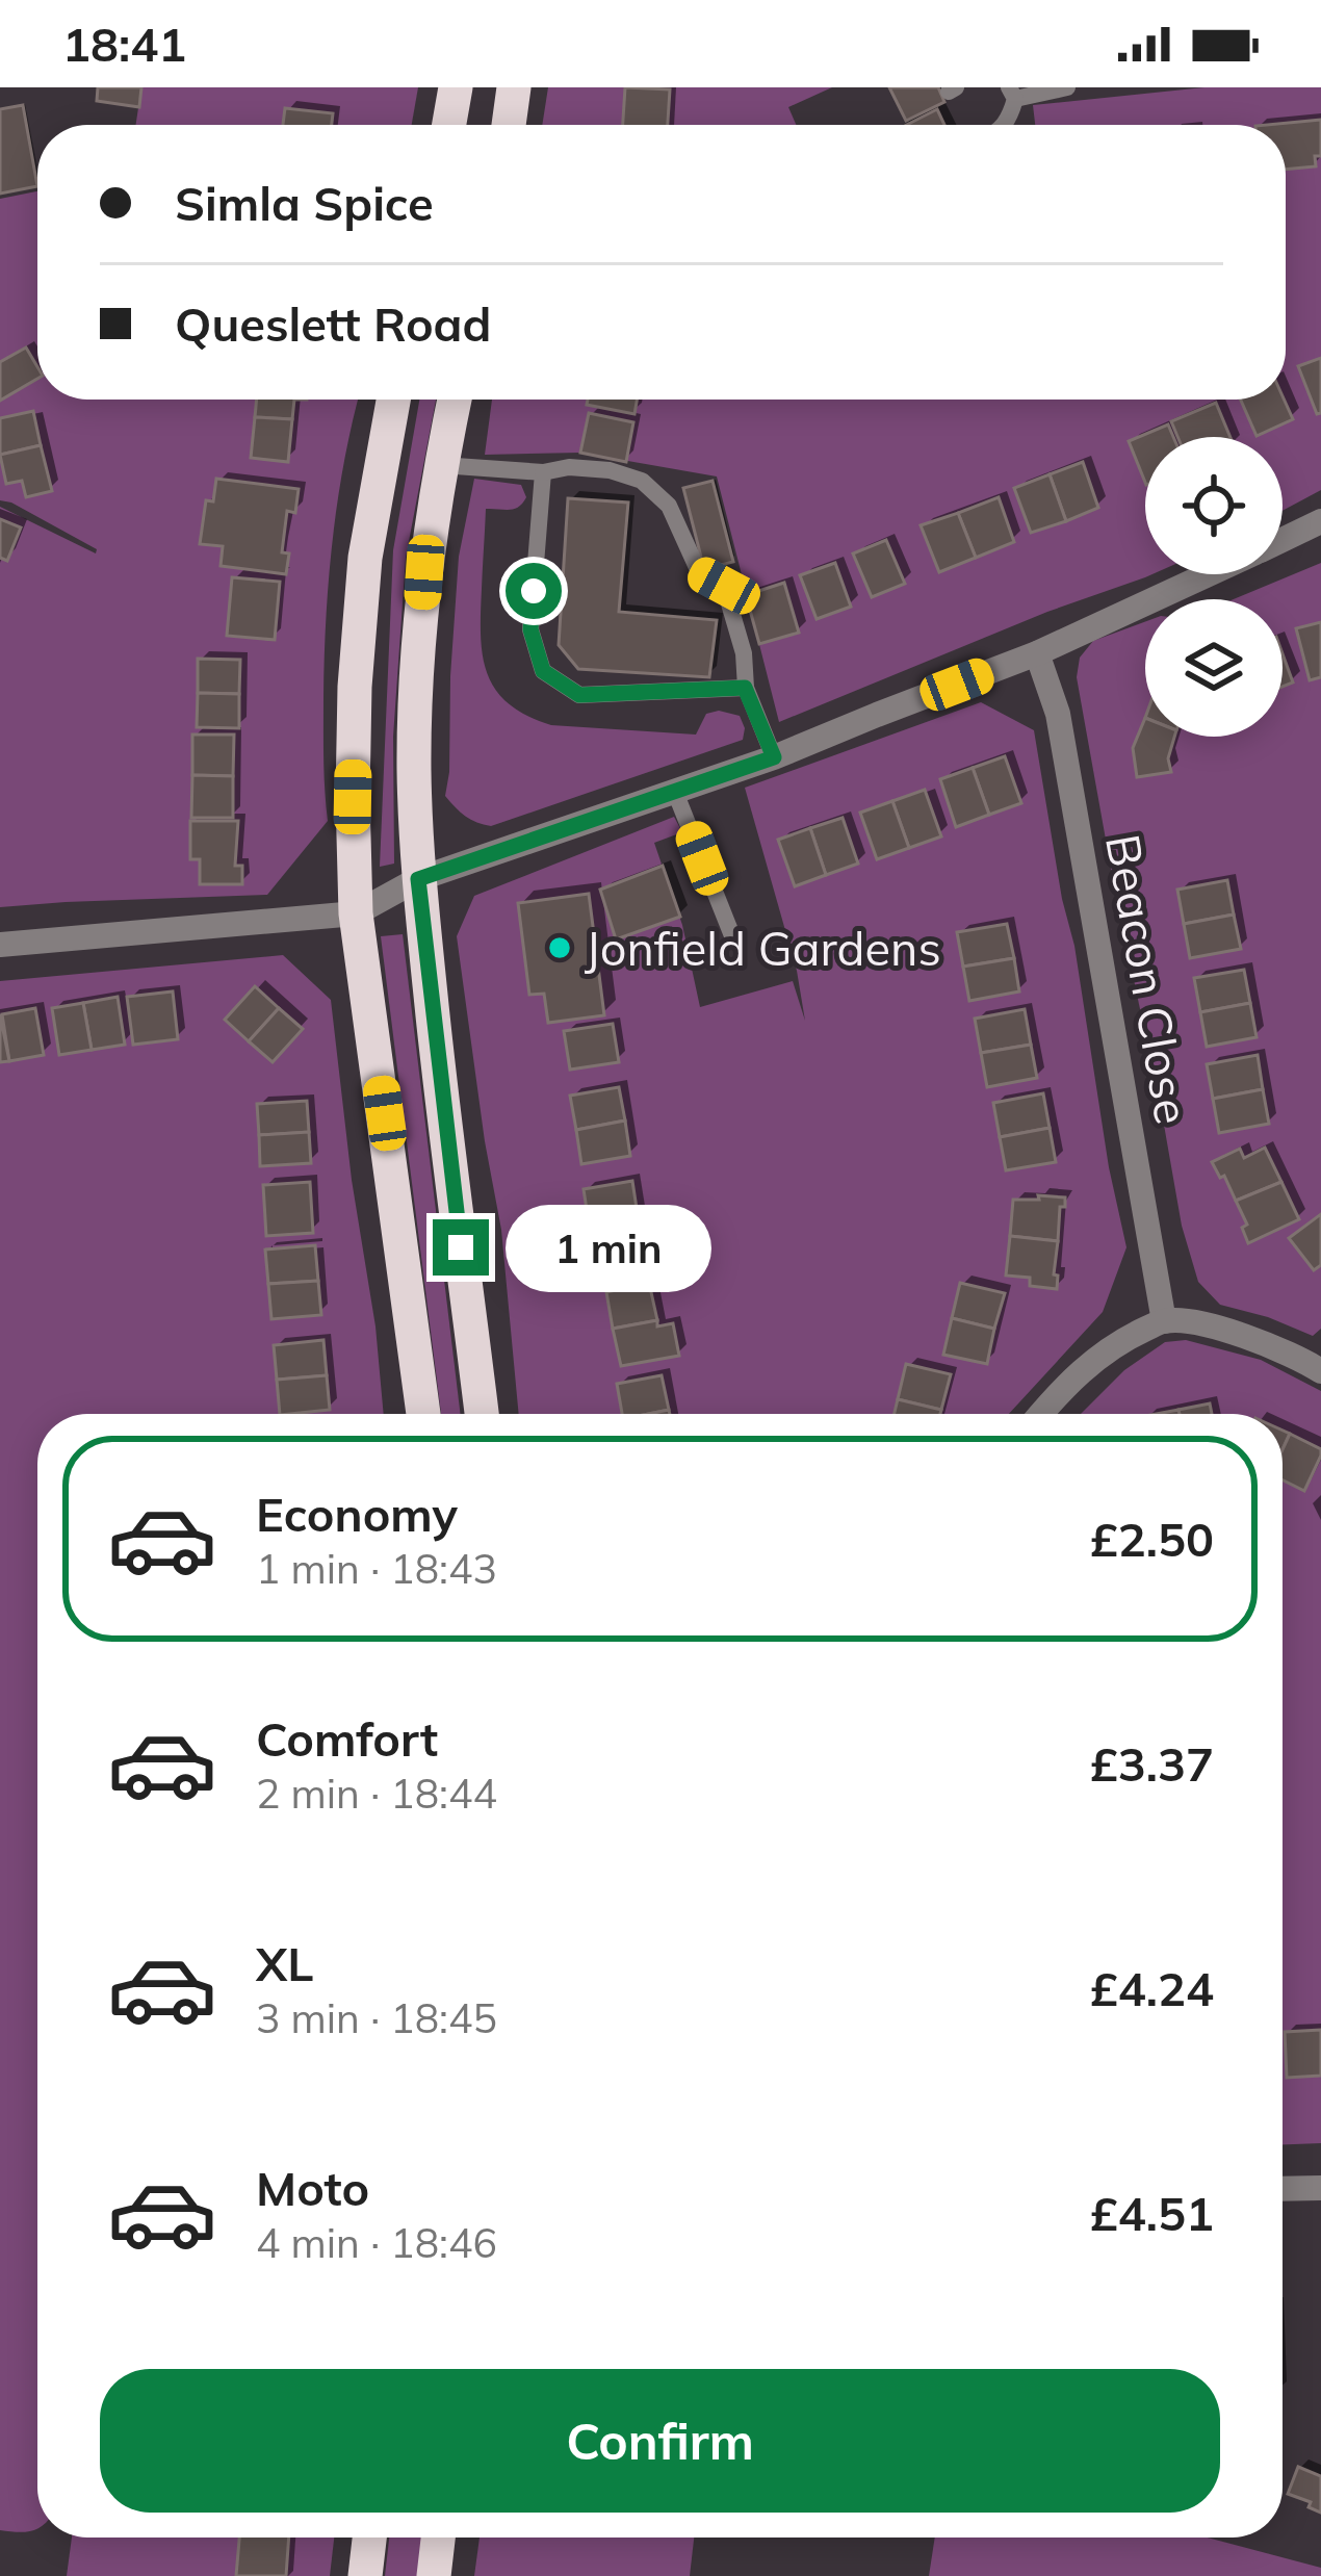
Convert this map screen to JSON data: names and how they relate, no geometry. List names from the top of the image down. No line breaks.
{"streets":{"street":["Beacon Close"]},"places":["Jonfield Gardens"],"page":{"status":"18:41","banner":["Simla Spice","Queslett Road"],"bubble":"1 min","list":[{"name":"Economy","note":"1 min · 18:43","value":"£2.50"},{"name":"Comfort","note":"2 min · 18:44","value":"£3.37"},{"name":"XL","note":"3 min · 18:45","value":"£4.24"},{"name":"Moto","note":"4 min · 18:46","value":"£4.51"}],"buttons":"Confirm"}}
